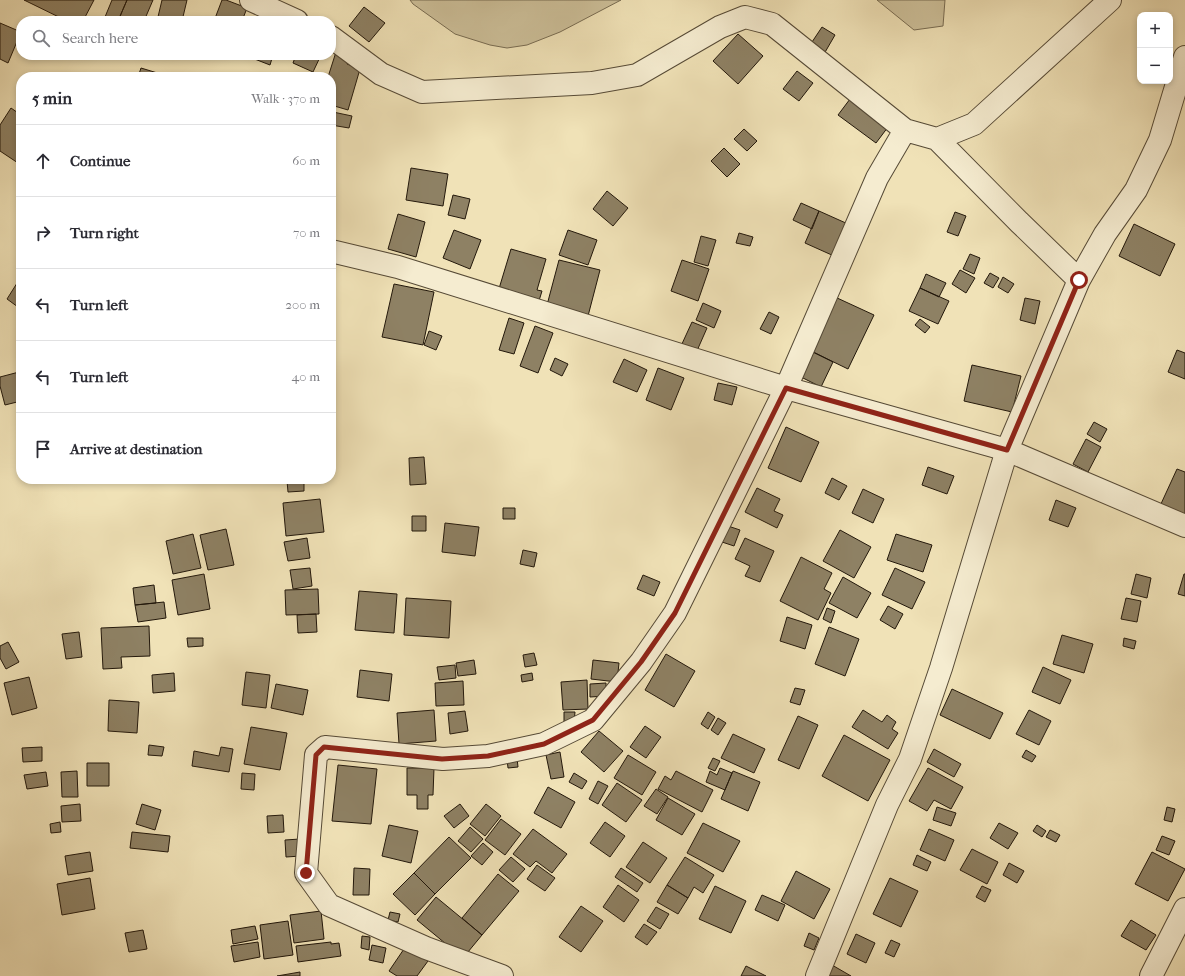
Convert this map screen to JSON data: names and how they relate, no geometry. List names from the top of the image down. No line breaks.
{"page":{"map_buttons":["+","−"],"search":"Search here","heading":["5 min","Walk · 370 m"],"list":[["Continue","60 m"],["Turn right","70 m"],["Turn left","200 m"],["Turn left","40 m"],"Arrive at destination"]}}
